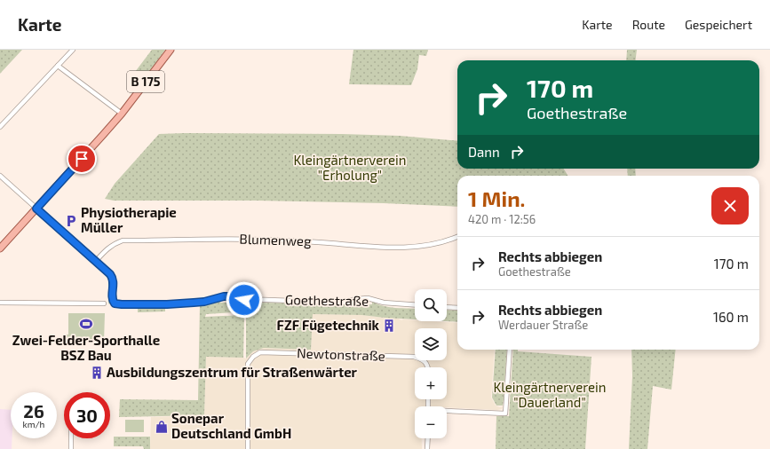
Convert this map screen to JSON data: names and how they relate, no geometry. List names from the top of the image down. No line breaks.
{"streets":{"main road":["B 175"],"street":["Blumenweg","Goethestraße","Newtonstraße"]},"crossings":[["B 175","Goethestraße"],["Blumenweg","Goethestraße"]],"parks":["Kleingärtnerverein \"Erholung\"","Kleingärtnerverein \"Dauerland\""],"places":{"parking":["Physiotherapie Müller"],"sports":["Zwei-Felder-Sporthalle BSZ Bau"],"building":["FZF Fügetechnik","Ausbildungszentrum für Straßenwärter"],"shop":["Sonepar Deutschland GmbH"]},"page":{"header":"Karte","nav":["Karte","Route","Gespeichert"],"turn":["170 m","Goethestraße"],"then":"Dann","heading":["1 Min.","420 m · 12:56"],"list":[{"name":"Rechts abbiegen","note":"Goethestraße","value":"170 m"},{"name":"Rechts abbiegen","note":"Werdauer Straße","value":"160 m"}],"map_buttons":["+","−"],"speed":"26 km/h","limit":"30"}}
